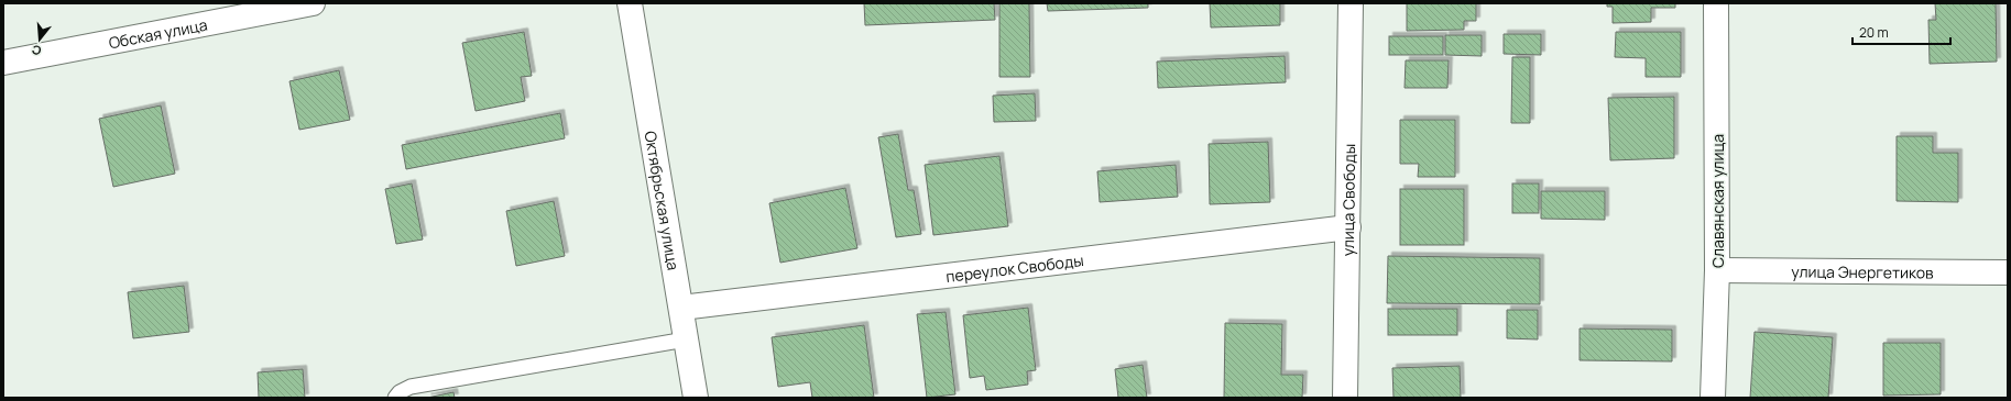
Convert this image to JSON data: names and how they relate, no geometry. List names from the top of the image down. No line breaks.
{"streets":{"street":["Обская улица","Октябрьская улица","улица Свободы","Славянская улица","переулок Свободы","улица Энергетиков"]},"crossings":[["Октябрьская улица","переулок Свободы"],["улица Свободы","переулок Свободы"],["Славянская улица","улица Энергетиков"]],"scale_bar":"20 m","north":"bottom"}
